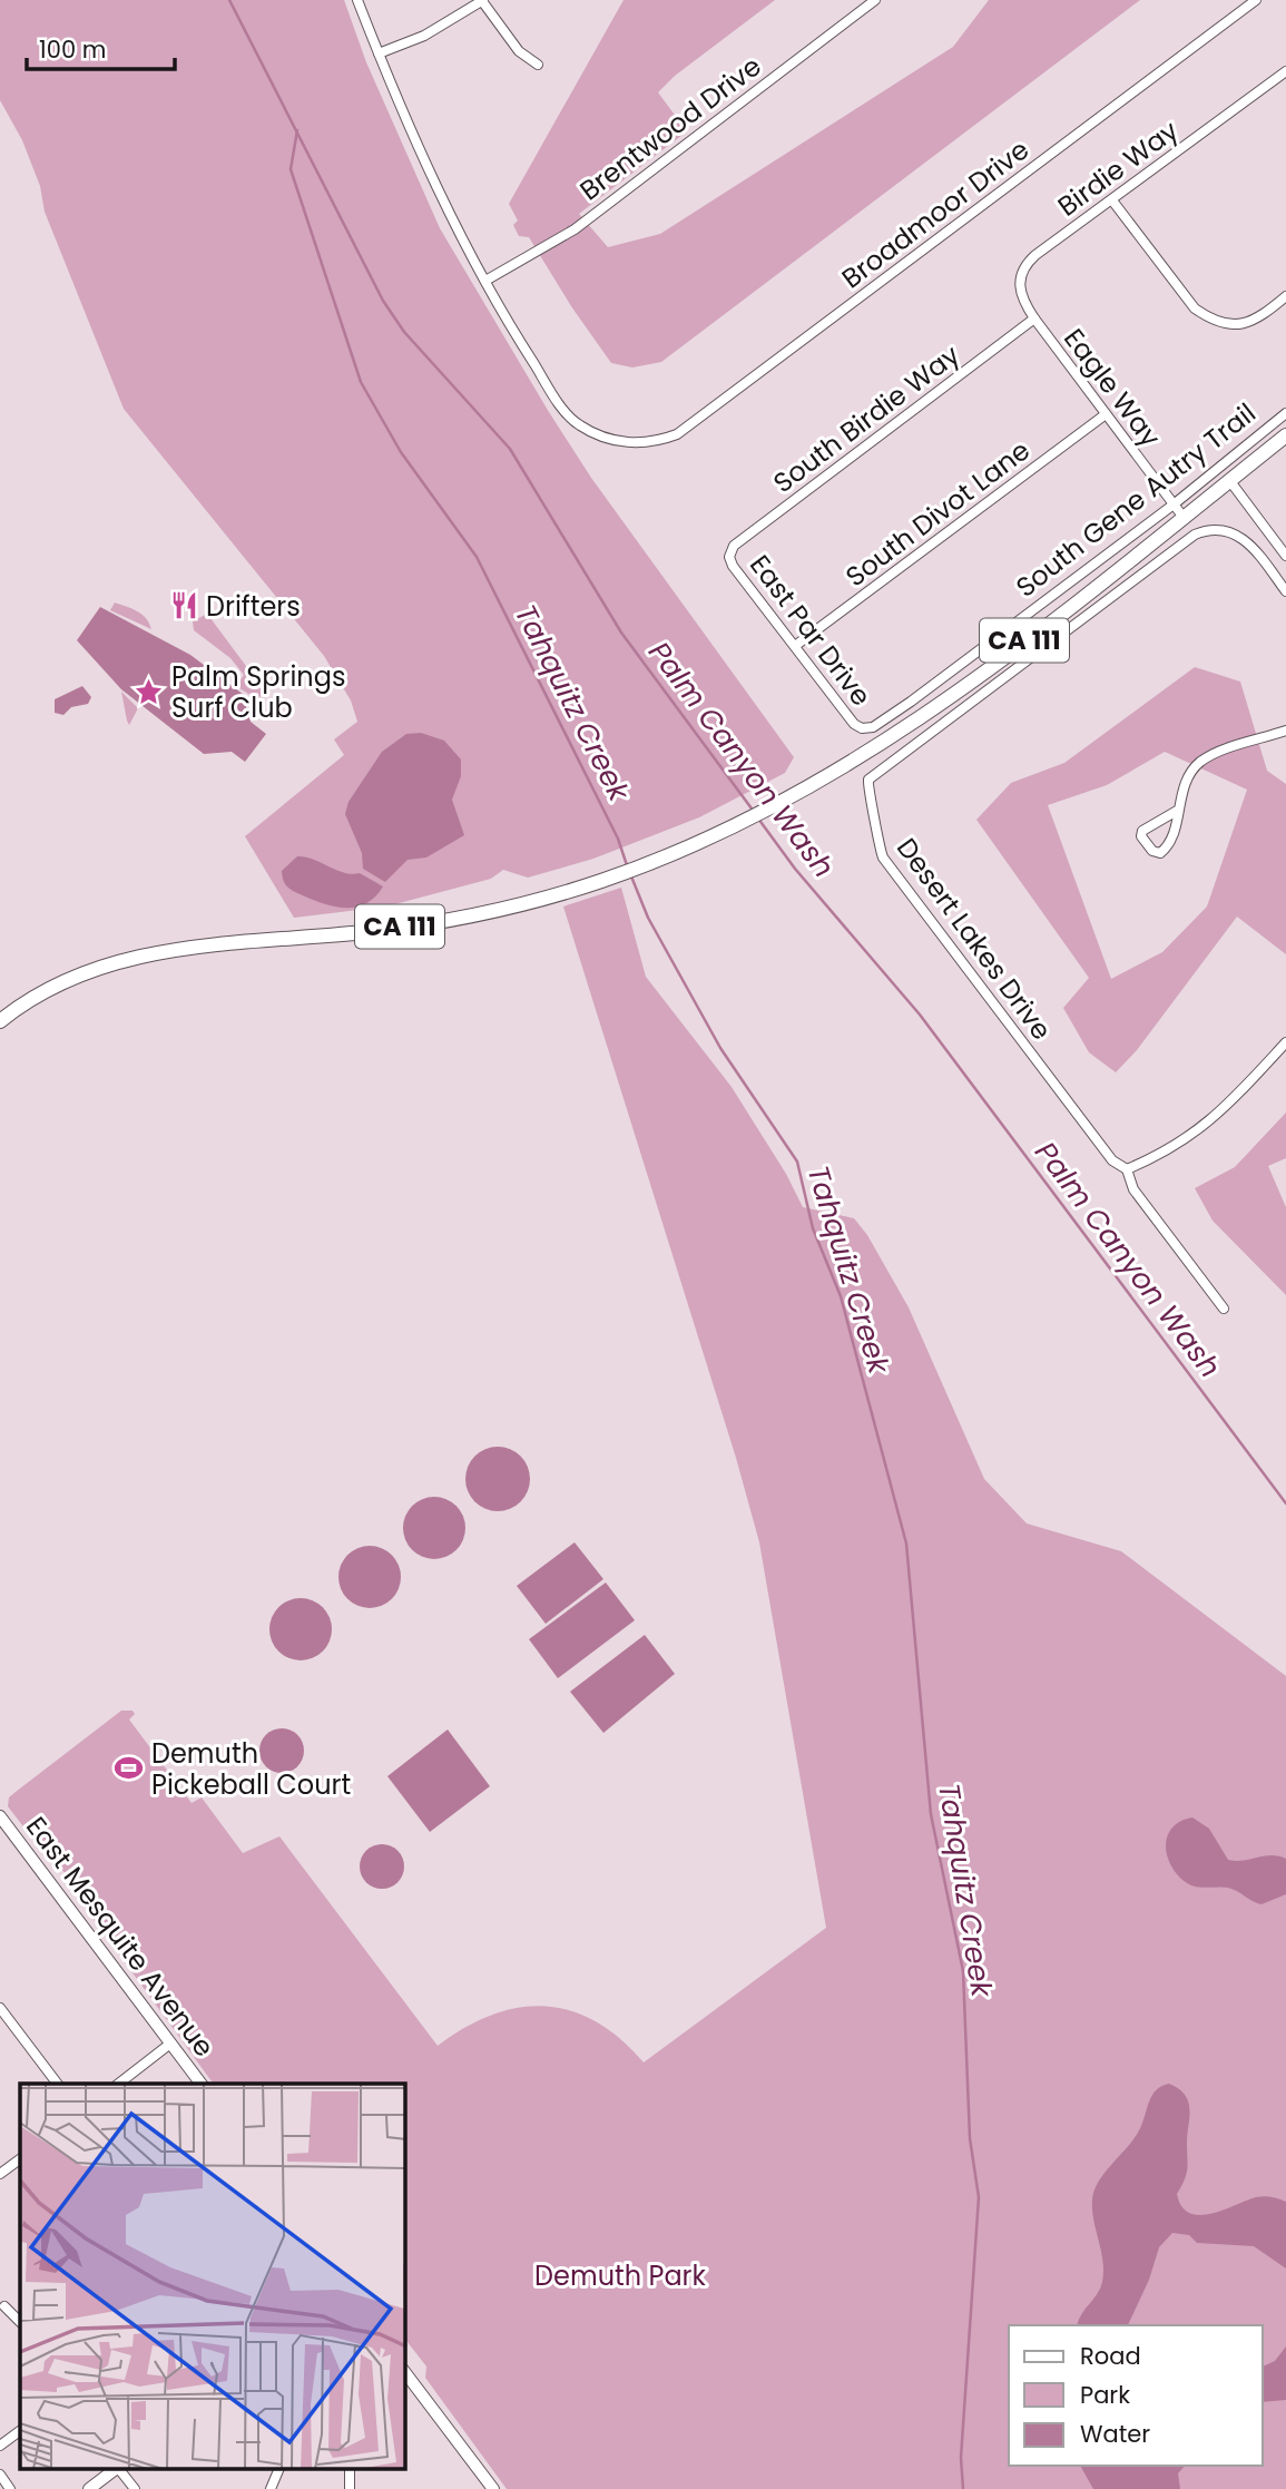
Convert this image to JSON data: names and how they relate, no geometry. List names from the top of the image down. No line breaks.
{"streets":{"main road":["South Gene Autry Trail","CA 111"],"street":["Brentwood Drive","Birdie Way","Broadmoor Drive","Eagle Way","South Birdie Way","South Divot Lane","East Par Drive","Desert Lakes Drive","East Mesquite Avenue"]},"crossings":[["Brentwood Drive","Broadmoor Drive"],["Birdie Way","Eagle Way"],["Birdie Way","South Birdie Way"],["Eagle Way","South Birdie Way"],["Eagle Way","South Gene Autry Trail"],["Eagle Way","South Divot Lane"],["South Birdie Way","East Par Drive"],["South Gene Autry Trail","East Par Drive"],["South Divot Lane","East Par Drive"]],"water":["Tahquitz Creek","Palm Canyon Wash"],"parks":["Demuth Park"],"places":{"restaurant":["Drifters"],"place":["Palm Springs Surf Club"],"sports":["Demuth Pickeball Court"]},"legend":["Road","Park","Water"],"scale_bar":"100 m"}
